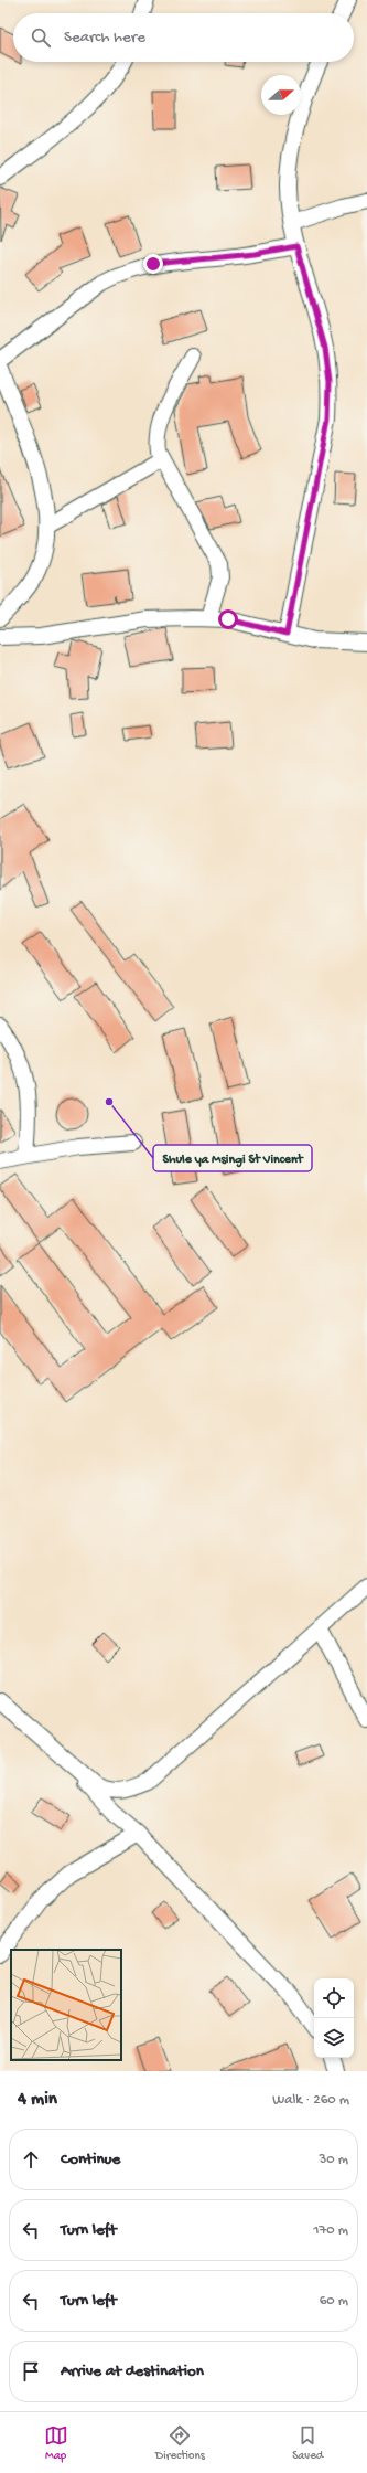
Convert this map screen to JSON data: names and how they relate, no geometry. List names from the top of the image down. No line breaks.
{"places":["Shule ya Msingi St Vincent"],"north":"right","page":{"search":"Search here","heading":["4 min","Walk · 260 m"],"list":[["Continue","30 m"],["Turn left","170 m"],["Turn left","60 m"],"Arrive at destination"],"nav":["Map","Directions","Saved"]}}
